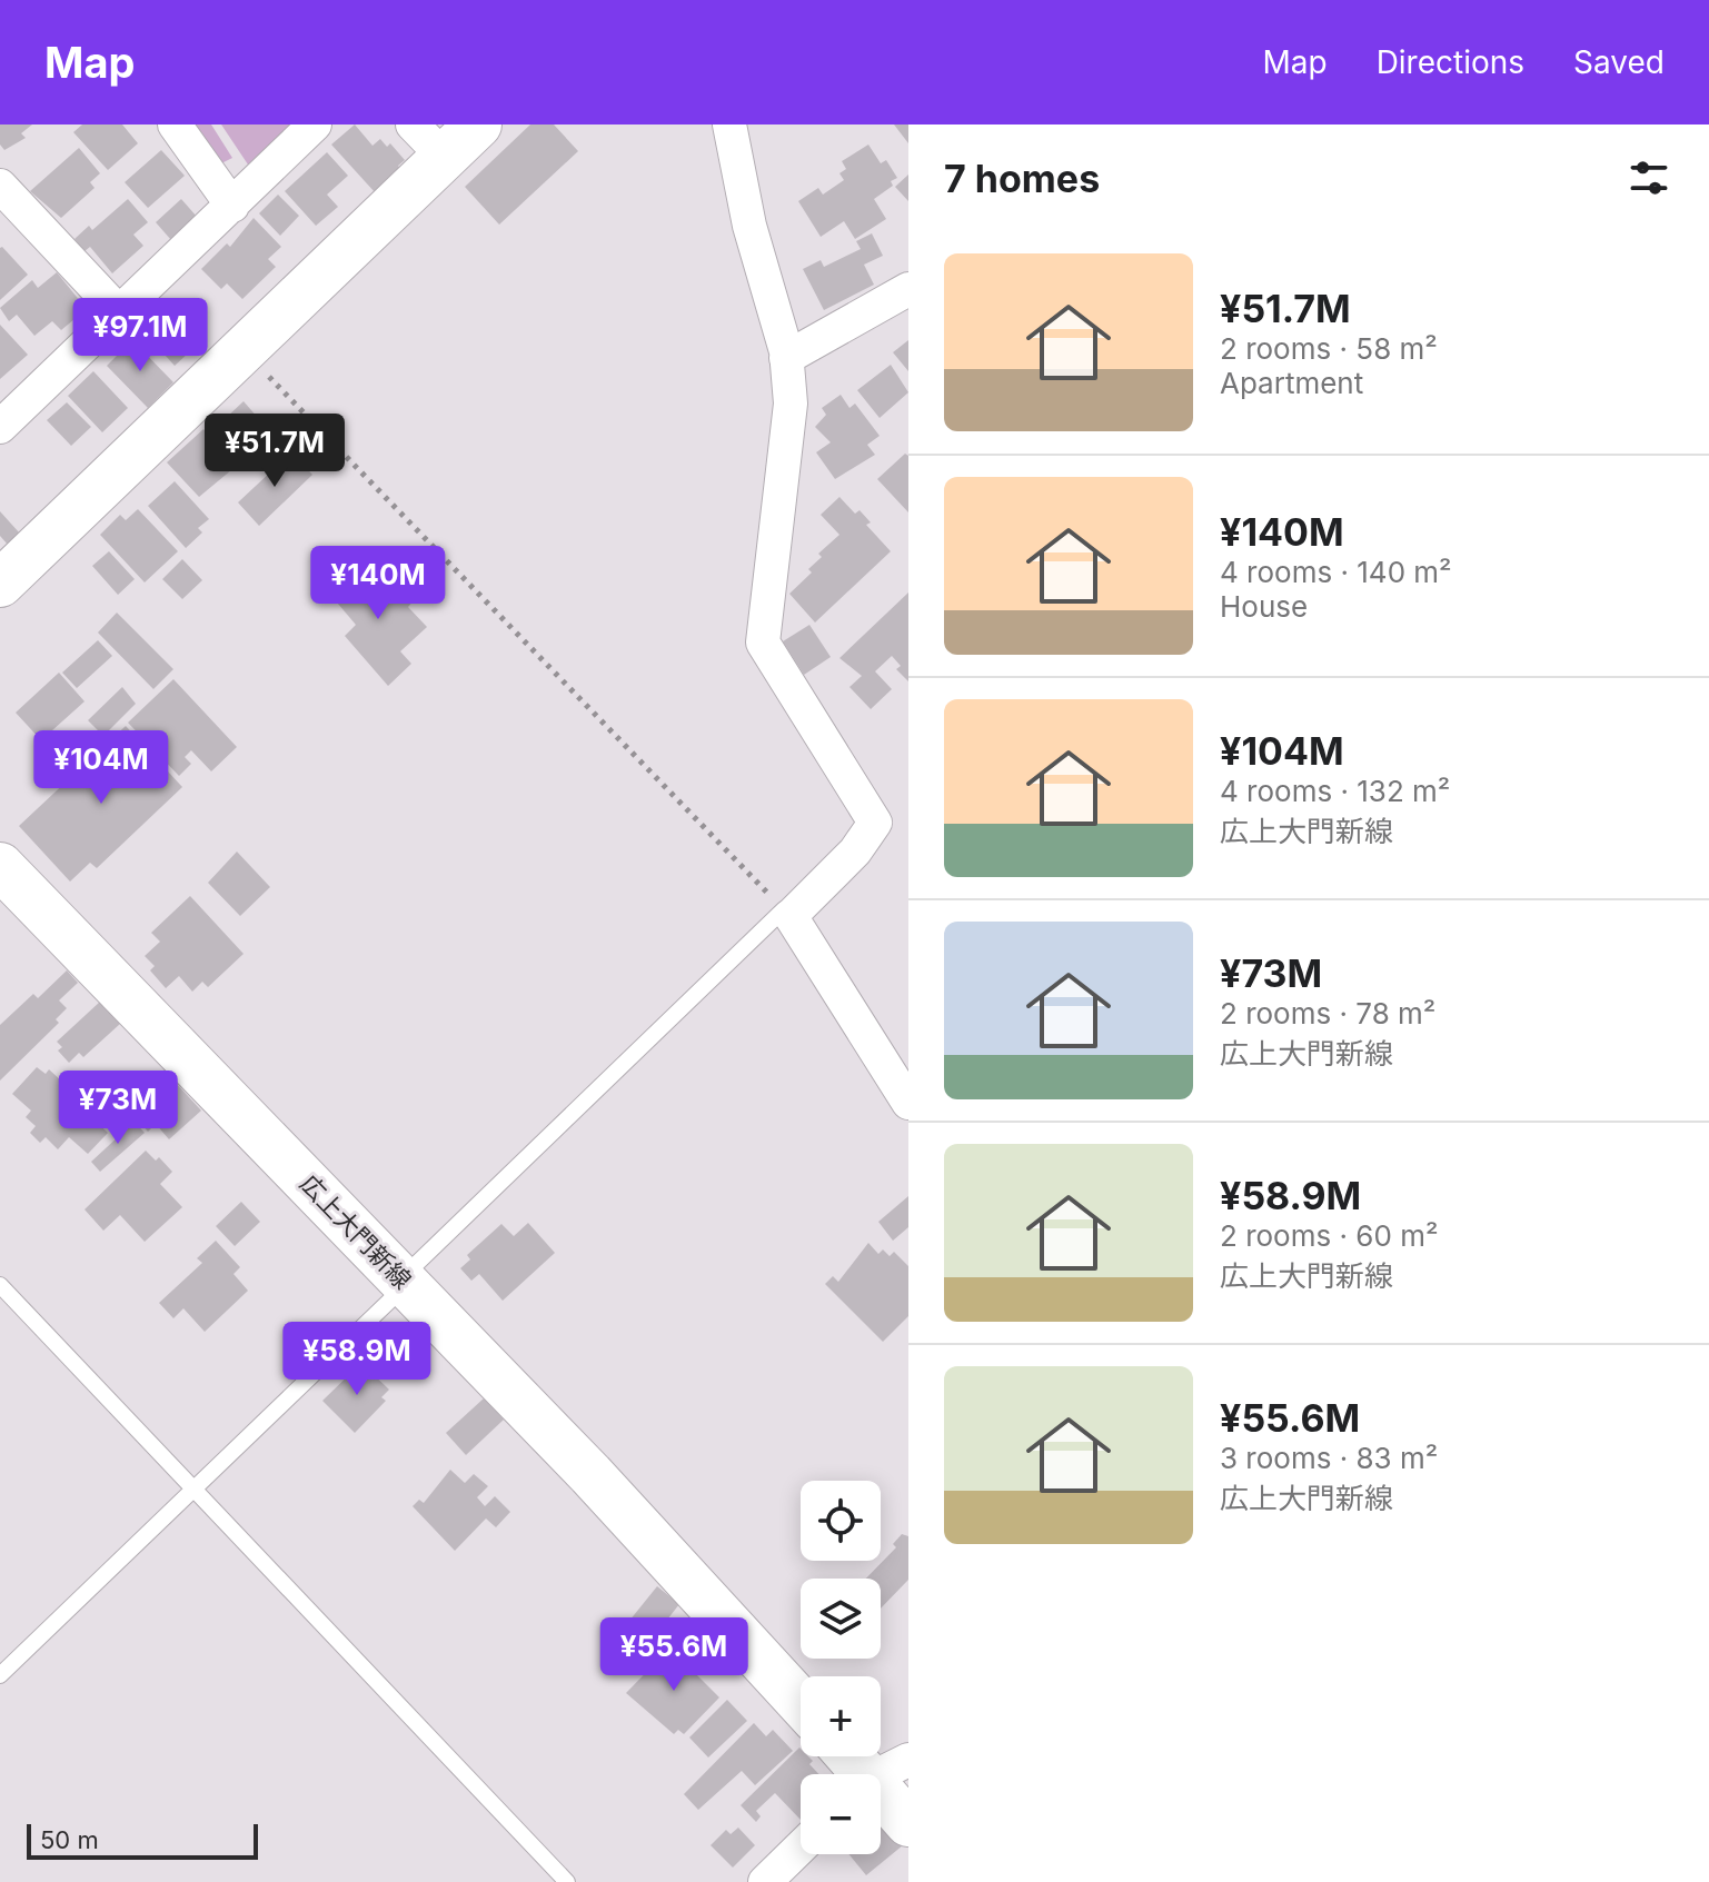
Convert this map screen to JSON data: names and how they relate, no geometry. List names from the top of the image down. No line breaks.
{"streets":{"main road":["広上大門新線"]},"scale_bar":"50 m","page":{"header":"Map","nav":["Map","Directions","Saved"],"heading":"7 homes","list":[{"name":"¥51.7M","note":"2 rooms · 58 m² · Apartment"},{"name":"¥140M","note":"4 rooms · 140 m² · House"},{"name":"¥104M","note":"4 rooms · 132 m² · 広上大門新線"},{"name":"¥73M","note":"2 rooms · 78 m² · 広上大門新線"},{"name":"¥58.9M","note":"2 rooms · 60 m² · 広上大門新線"},{"name":"¥55.6M","note":"3 rooms · 83 m² · 広上大門新線"}],"price":["¥97.1M","¥51.7M","¥140M","¥104M","¥73M","¥58.9M","¥55.6M"],"map_buttons":["+","−"],"scale":"50 m"}}
